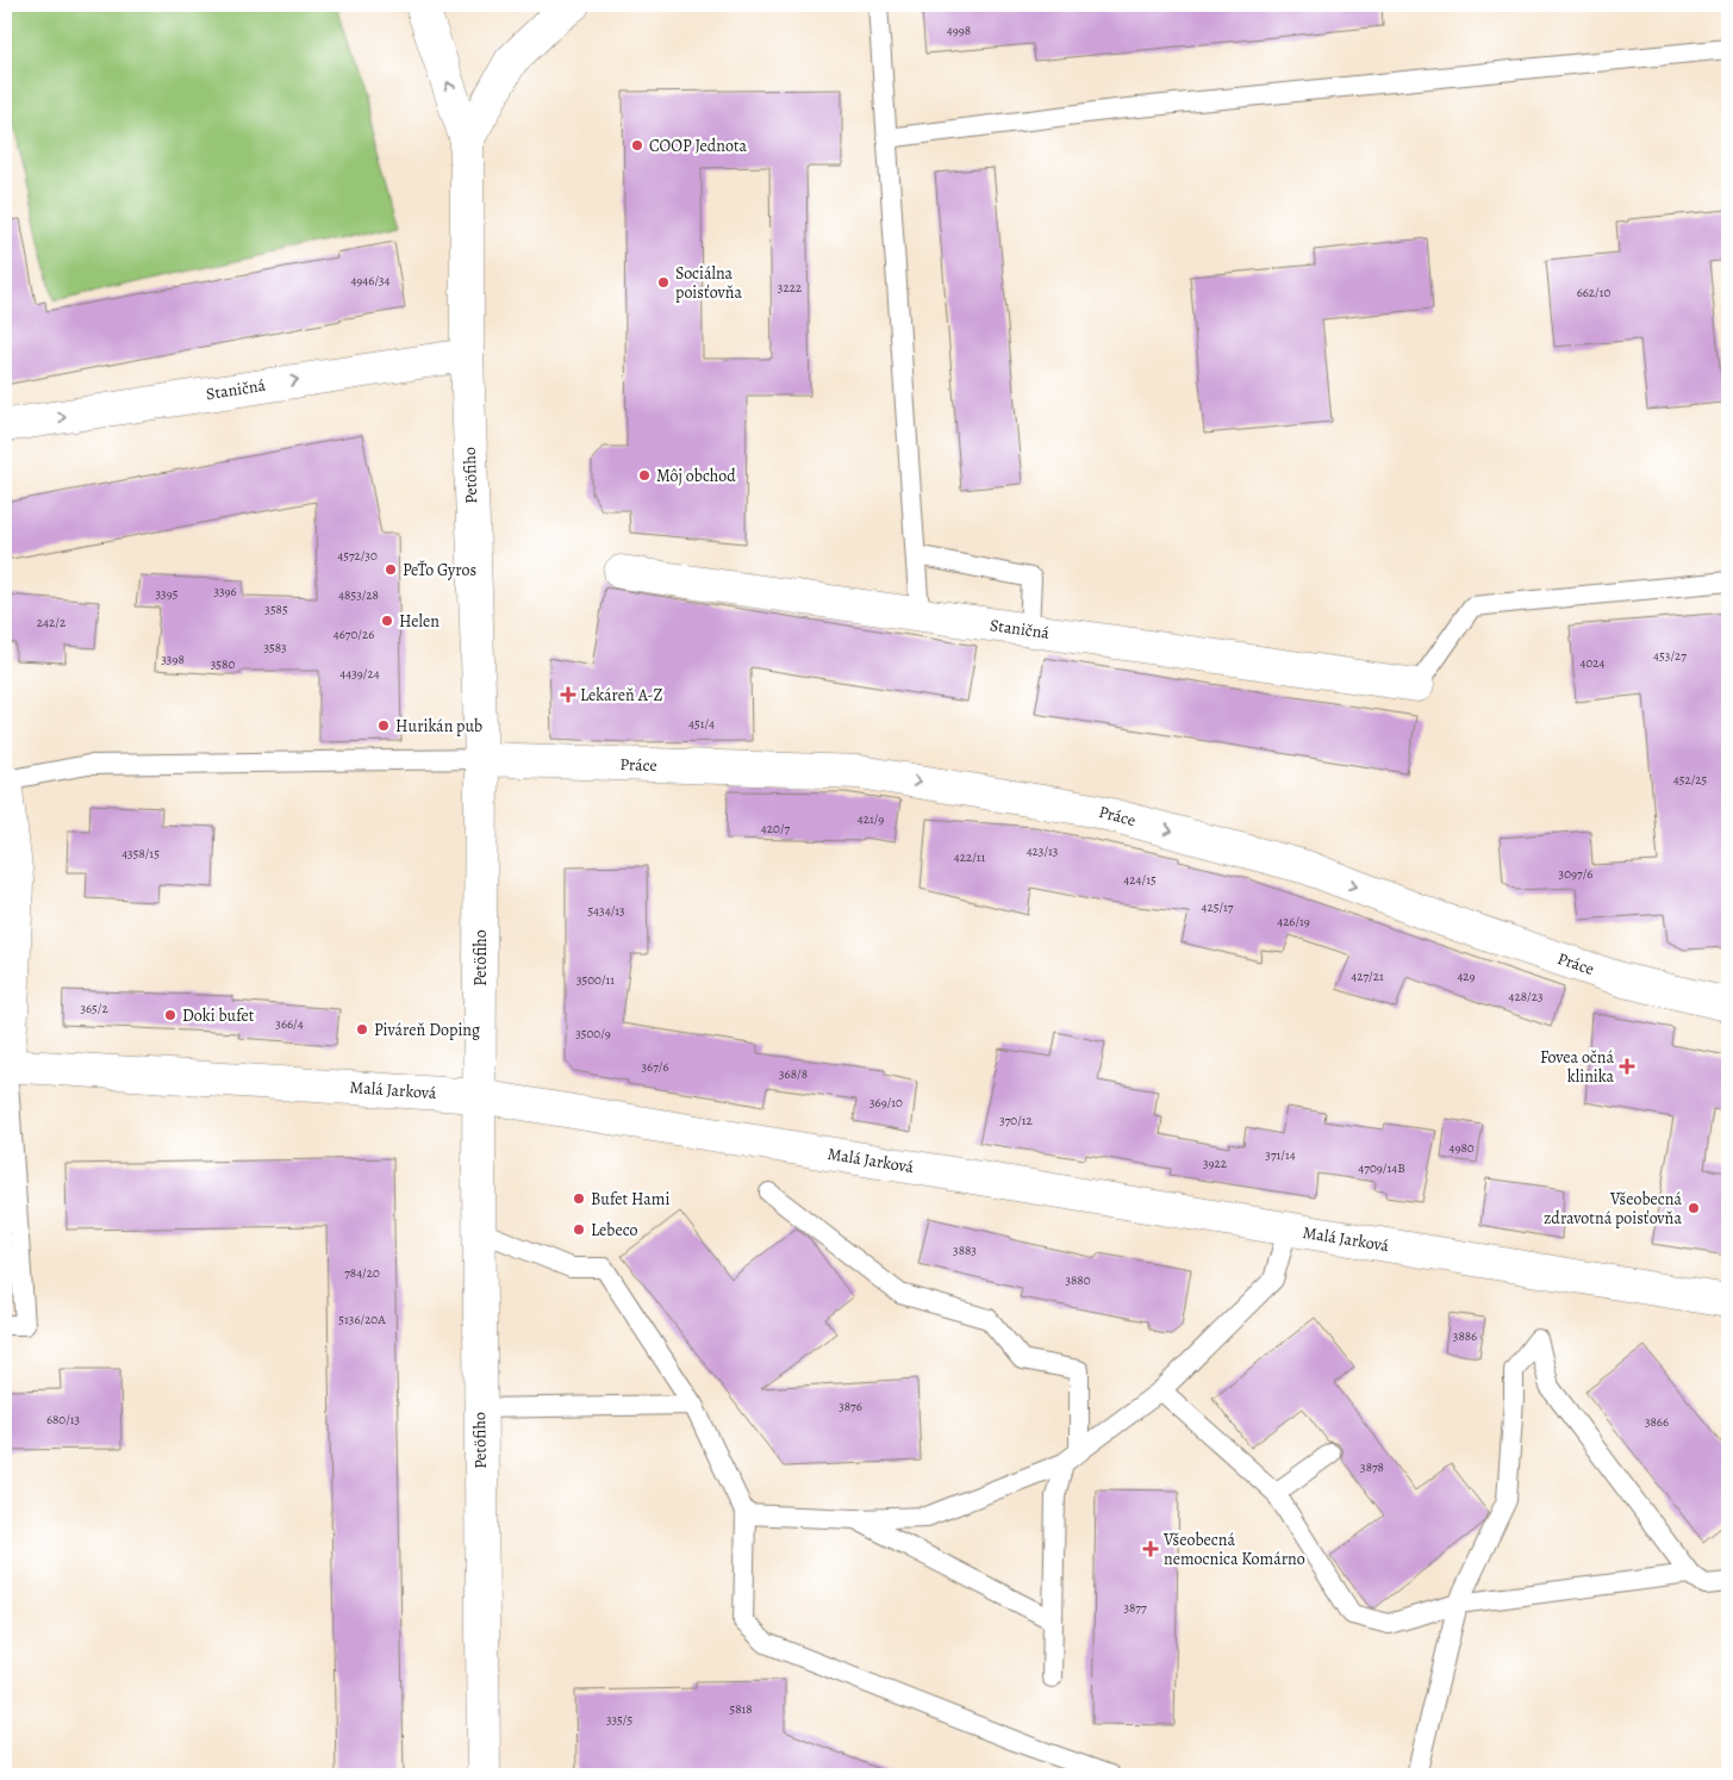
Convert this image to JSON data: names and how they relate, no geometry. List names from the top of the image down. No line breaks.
{"streets":{"street":["Staničná","Petöfiho","Práce","Malá Jarková"]},"crossings":[["Staničná","Petöfiho"],["Petöfiho","Práce"],["Petöfiho","Malá Jarková"]],"one_way":["Staničná","Práce"],"places":{"other":["COOP Jednota","Sociálna poisťovňa","Môj obchod","PeŤo Gyros","Helen","Hurikán pub","Doki bufet","Piváreň Doping","Bufet Hami","Všeobecná zdravotná poisťovňa","Lebeco"],"health":["Lekáreň A-Z","Fovea očná klinika","Všeobecná nemocnica Komárno"]},"house_numbers":["4998","4946/34","3222","662/10","4572/30","3396","3395","4853/28","3585","242/2","4670/26","3583","453/27","3398","4024","3580","4439/24","451/4","452/25","421/9","420/7","423/13","4358/15","422/11","3097/6","424/15","425/17","5434/13","426/19","427/21","429","3500/11","428/23","365/2","366/4","3500/9","367/6","368/8","369/10","370/12","4980","371/14","3922","4709/14B","3883","784/20","3880","5136/20A","3886","3876","680/13","3866","3878","3877","5818","335/5"]}
